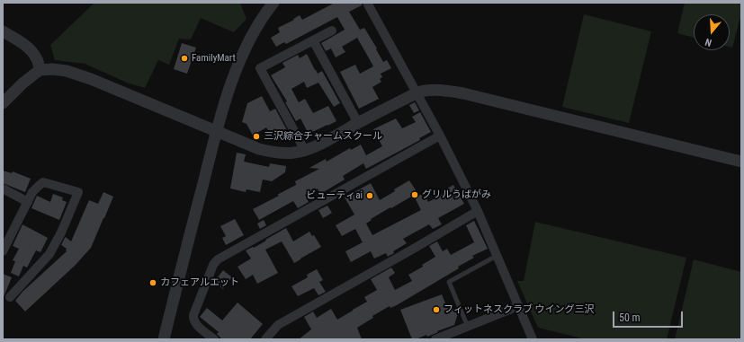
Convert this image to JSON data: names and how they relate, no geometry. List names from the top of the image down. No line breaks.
{"places":["FamilyMart","三沢綜合チャームスクール","グリルうばがみ","ビューティai","カフェアルエット","フィットネスクラブ ウイング三沢"],"scale_bar":"50 m","north":"bottom"}
